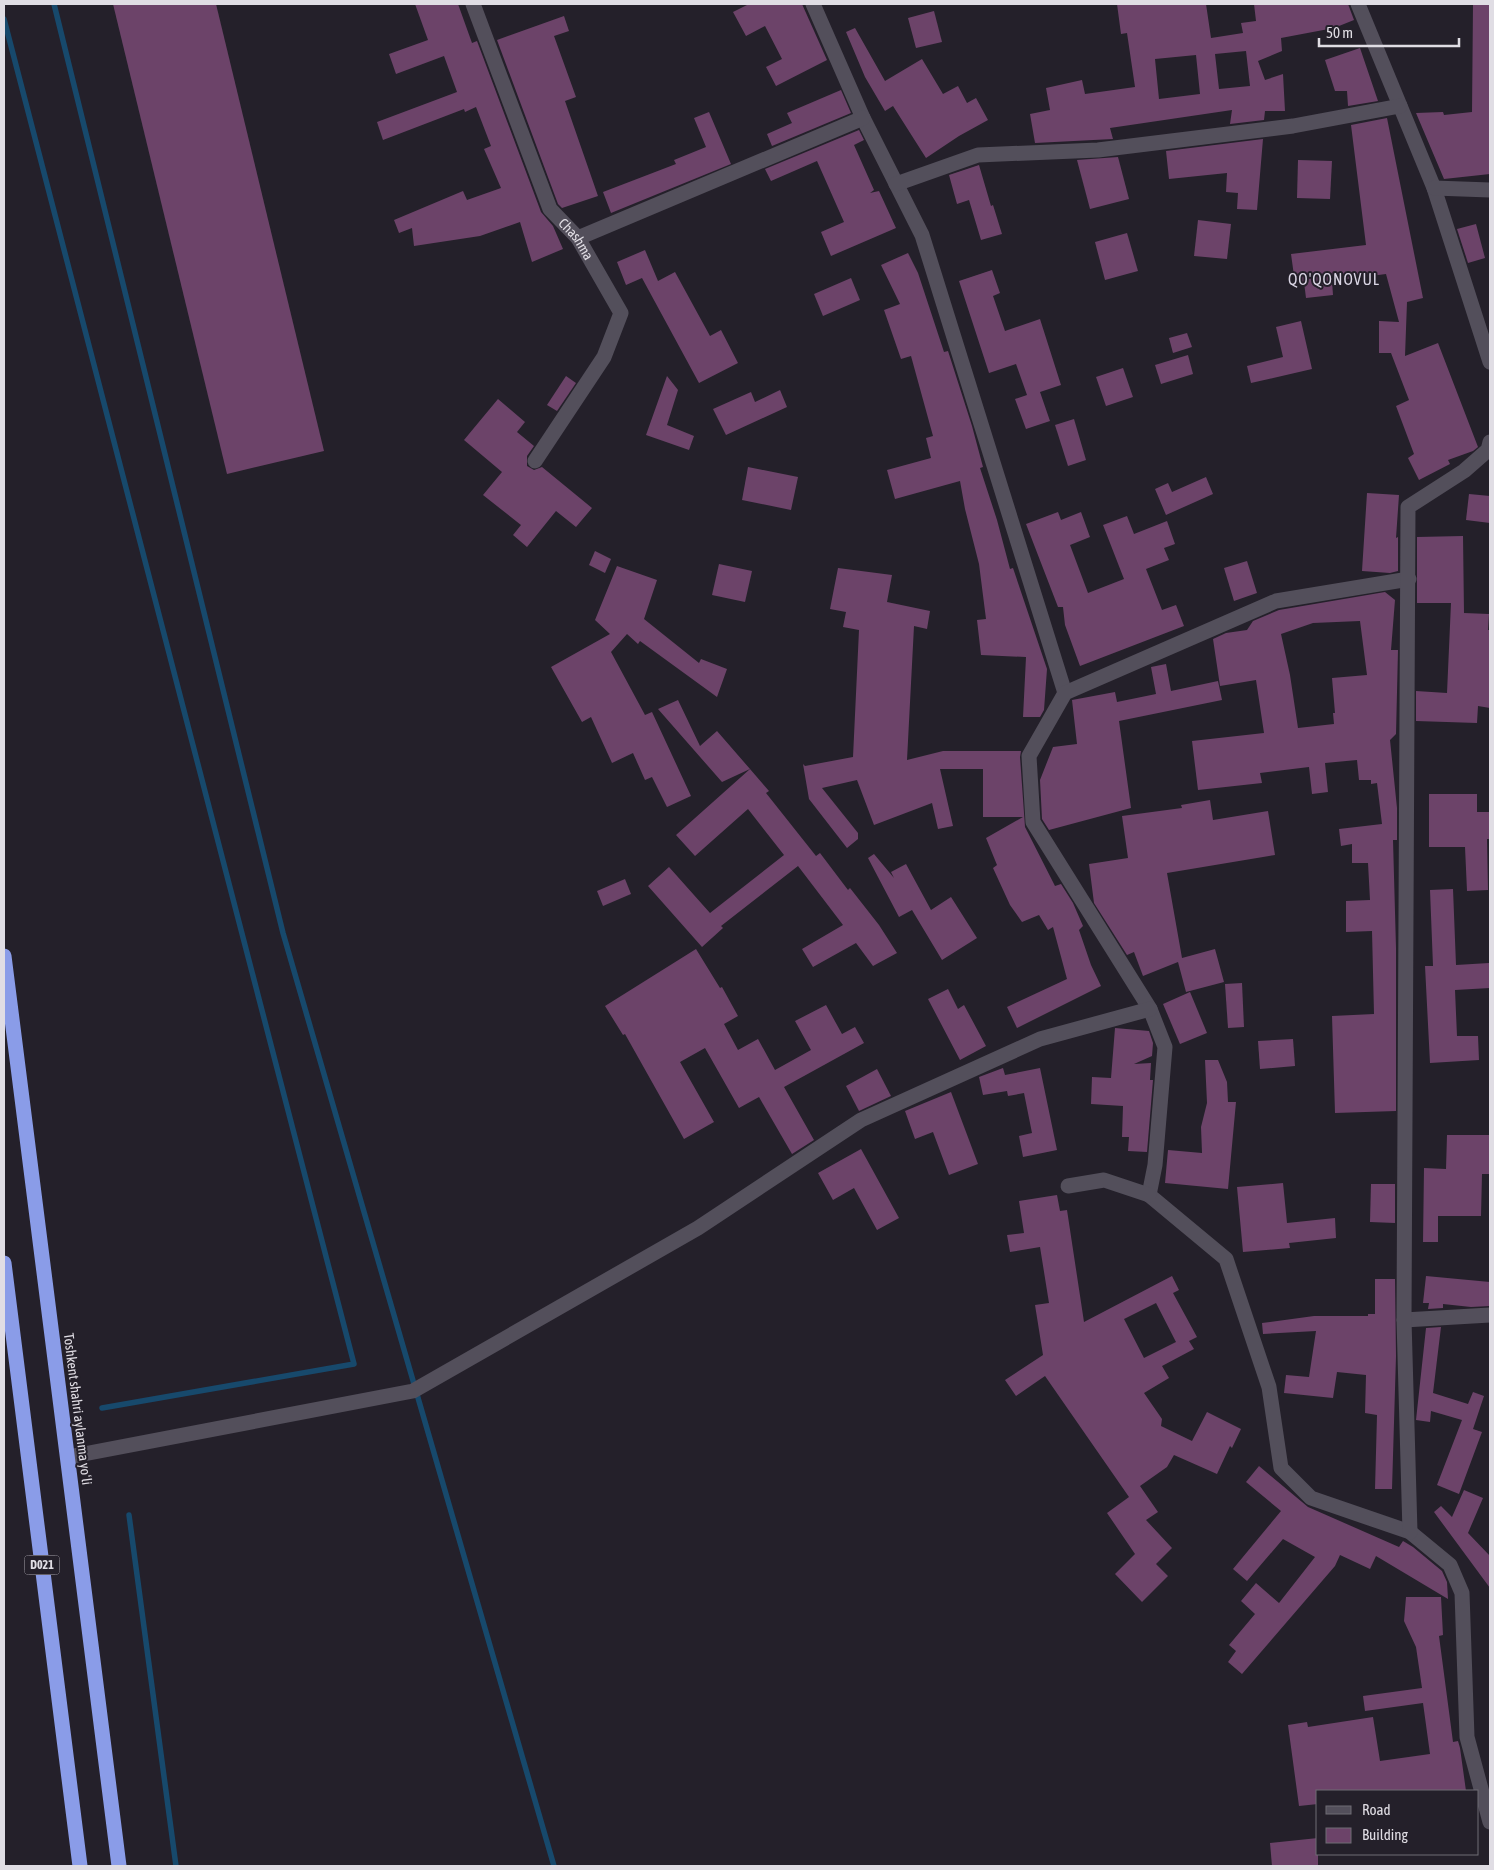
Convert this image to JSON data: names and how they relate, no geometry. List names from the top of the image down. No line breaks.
{"streets":{"highway":["Toshkent shahri aylanma yoʻli","D021"],"street":["Chashma"]},"districts":["QO'QONOVUL"],"legend":["Road","Building"],"scale_bar":"50 m"}
